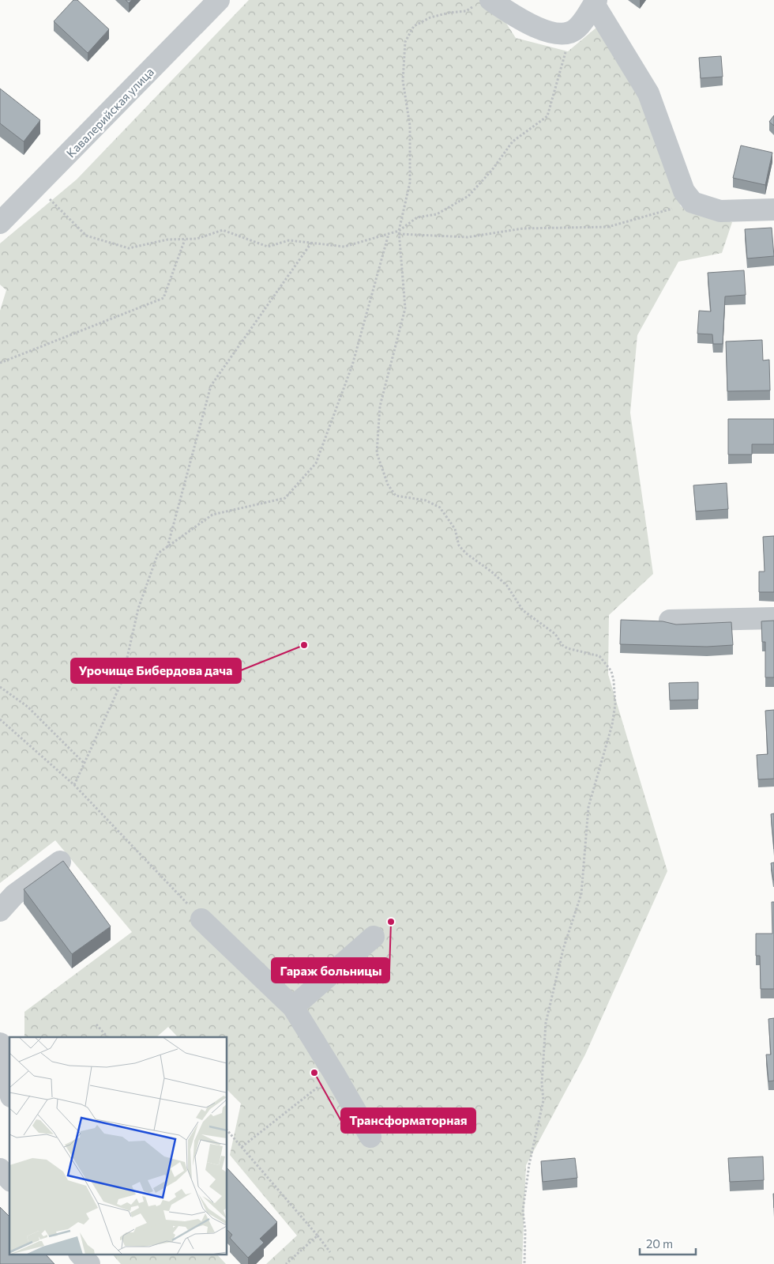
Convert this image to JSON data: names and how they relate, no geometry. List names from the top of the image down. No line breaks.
{"streets":{"street":["Кавалерийская улица"]},"places":["Урочище Бибердова дача","Гараж больницы","Трансформаторная"],"scale_bar":"20 m"}
